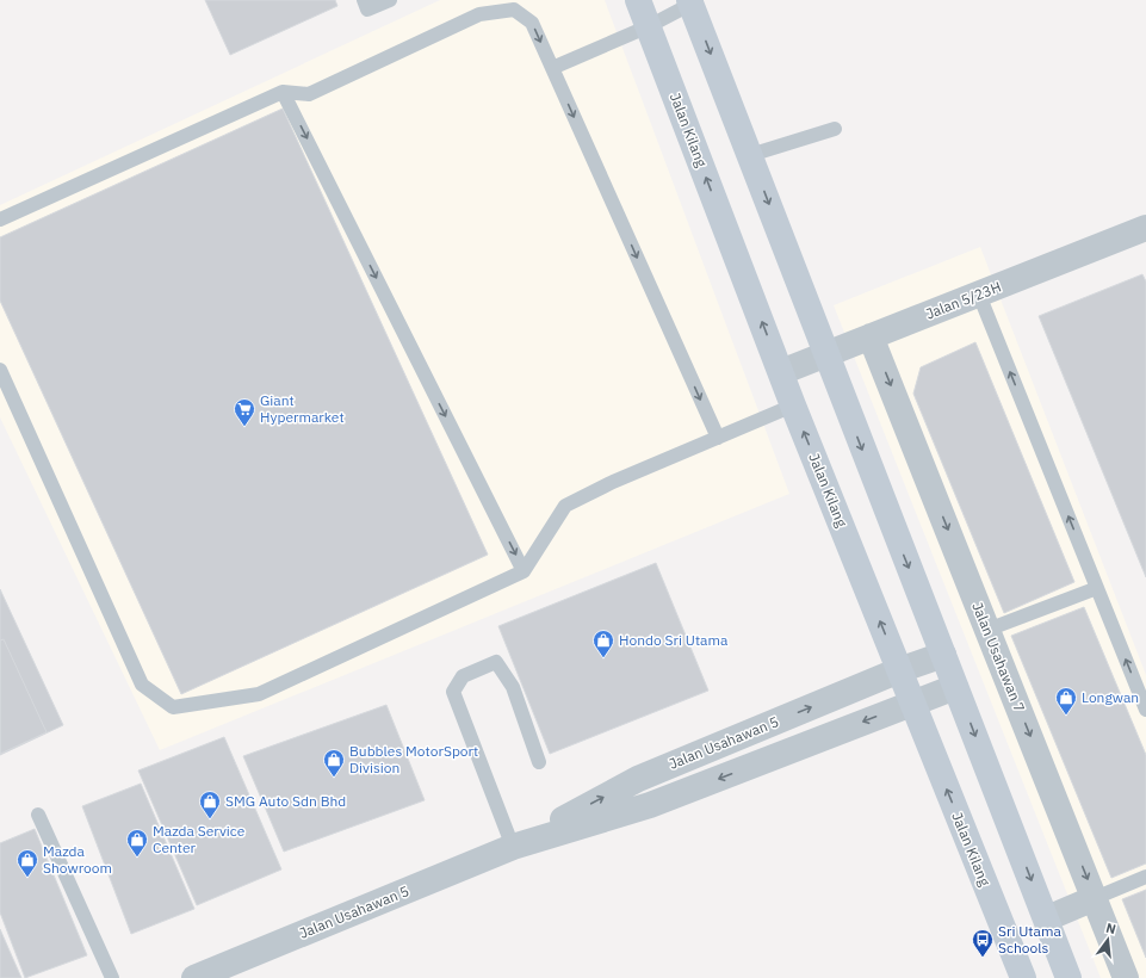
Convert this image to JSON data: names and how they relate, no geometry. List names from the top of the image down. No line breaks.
{"streets":{"main road":["Jalan Kilang"],"street":["Jalan 5/23H","Jalan Usahawan 7","Jalan Usahawan 5"]},"crossings":[["Jalan Kilang","Jalan 5/23H"],["Jalan Kilang","Jalan Usahawan 5"],["Jalan 5/23H","Jalan Usahawan 7"]],"one_way":["Jalan Usahawan 7"],"places":{"supermarket":["Giant Hypermarket"],"shop":["Hondo Sri Utama","Longwan","Bubbles MotorSport Division","SMG Auto Sdn Bhd","Mazda Service Center","Mazda Showroom"],"bus stop":["Sri Utama Schools"]},"north":"top"}
